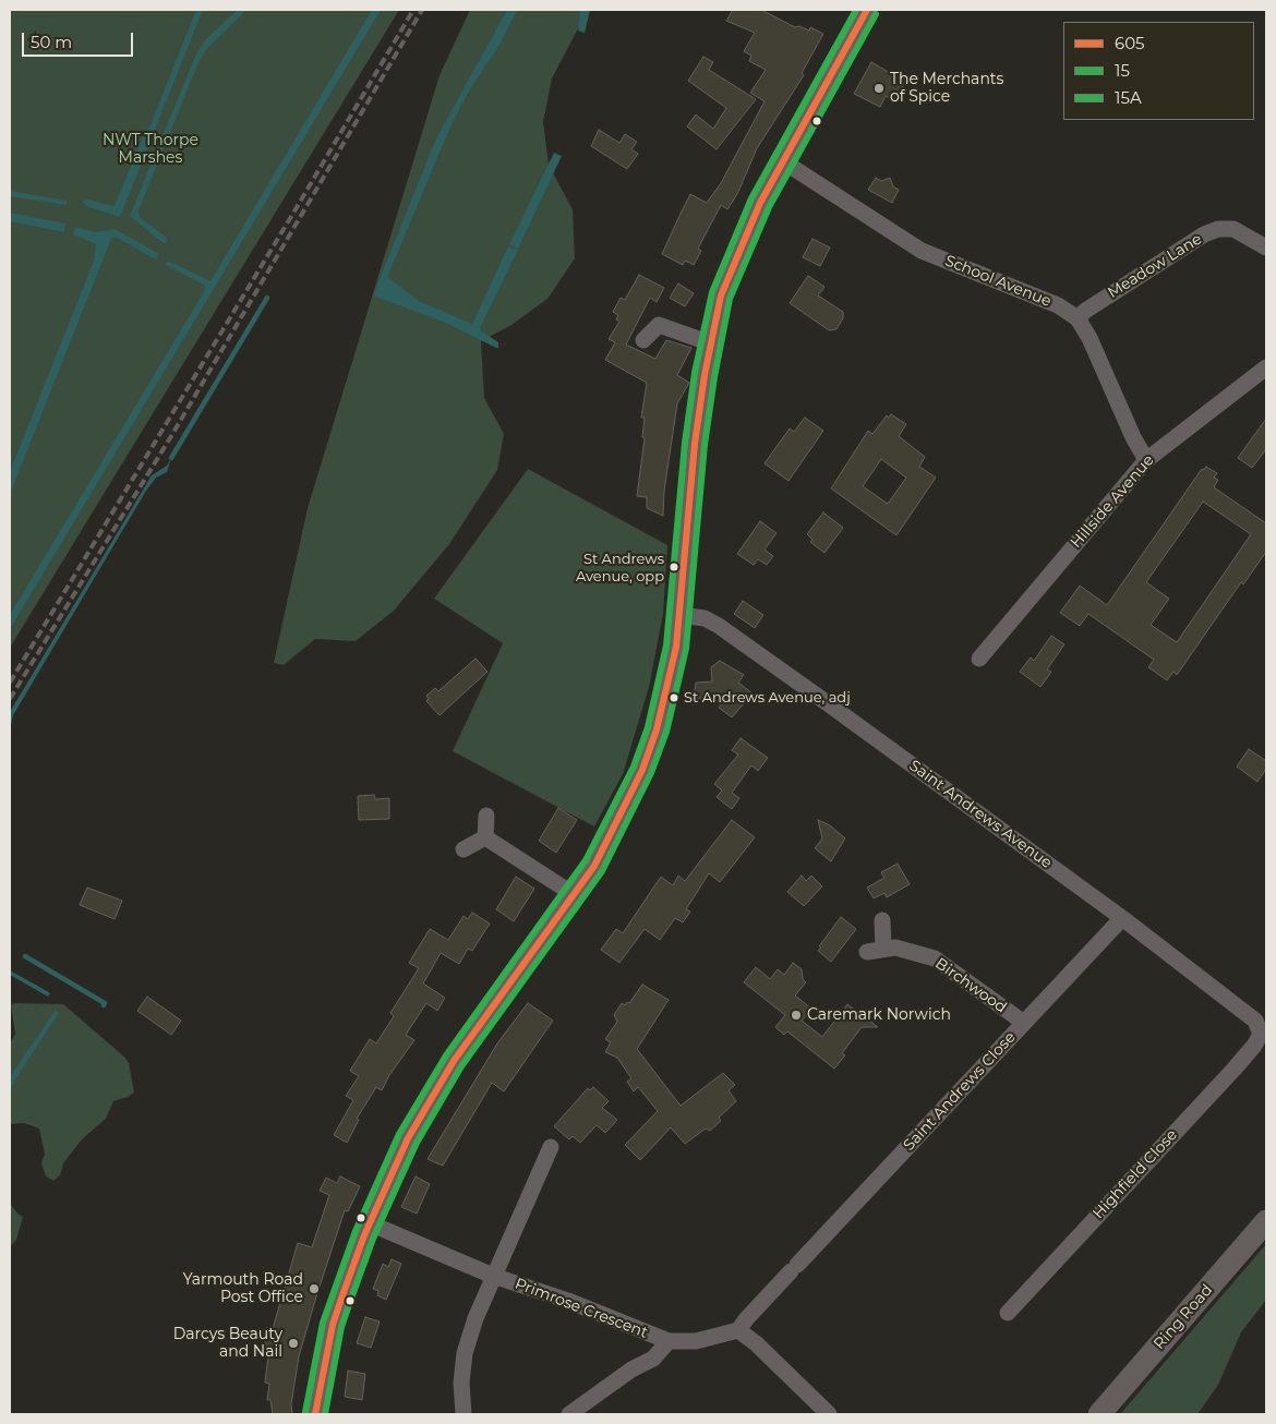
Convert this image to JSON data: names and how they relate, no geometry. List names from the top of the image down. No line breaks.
{"streets":{"highway":["Ring Road"],"street":["Meadow Lane","School Avenue","Hillside Avenue","Saint Andrews Avenue","Birchwood","Saint Andrews Close","Highfield Close","Primrose Crescent"]},"crossings":[["Meadow Lane","School Avenue"],["School Avenue","Hillside Avenue"],["Saint Andrews Avenue","Saint Andrews Close"],["Saint Andrews Avenue","Highfield Close"],["Birchwood","Saint Andrews Close"],["Saint Andrews Close","Primrose Crescent"]],"parks":["NWT Thorpe Marshes"],"places":["The Merchants of Spice","St Andrews Avenue, opp","St Andrews Avenue, adj","Caremark Norwich","Yarmouth Road Post Office","Darcys Beauty and Nail"],"lines":["transit line 605","transit line 15A","transit line 15"],"legend":["605","15","15A"],"scale_bar":"50 m"}
